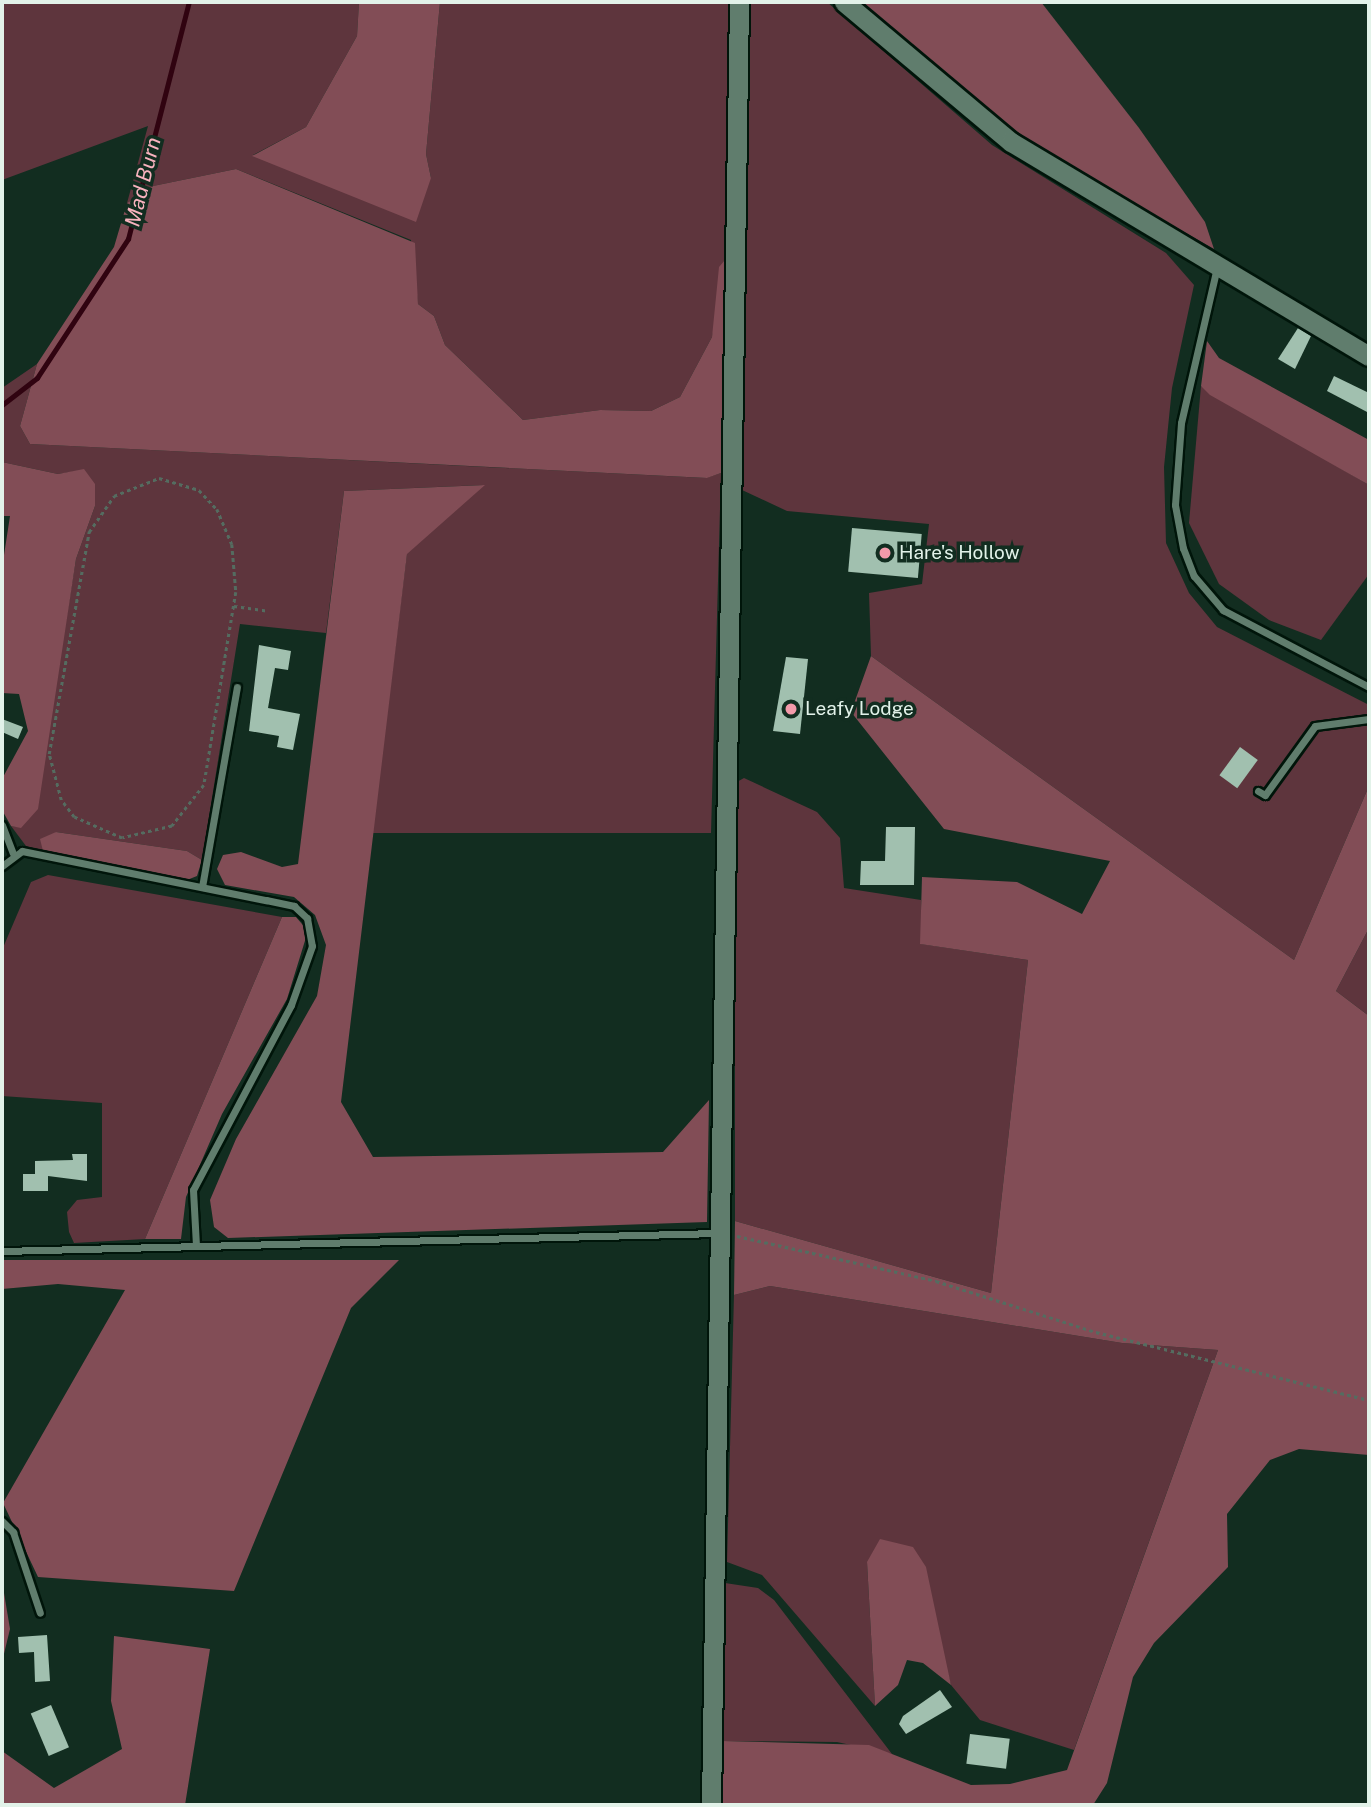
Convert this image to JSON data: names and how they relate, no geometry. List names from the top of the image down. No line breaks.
{"water":["Mad Burn"],"places":["Hare's Hollow","Leafy Lodge"]}
